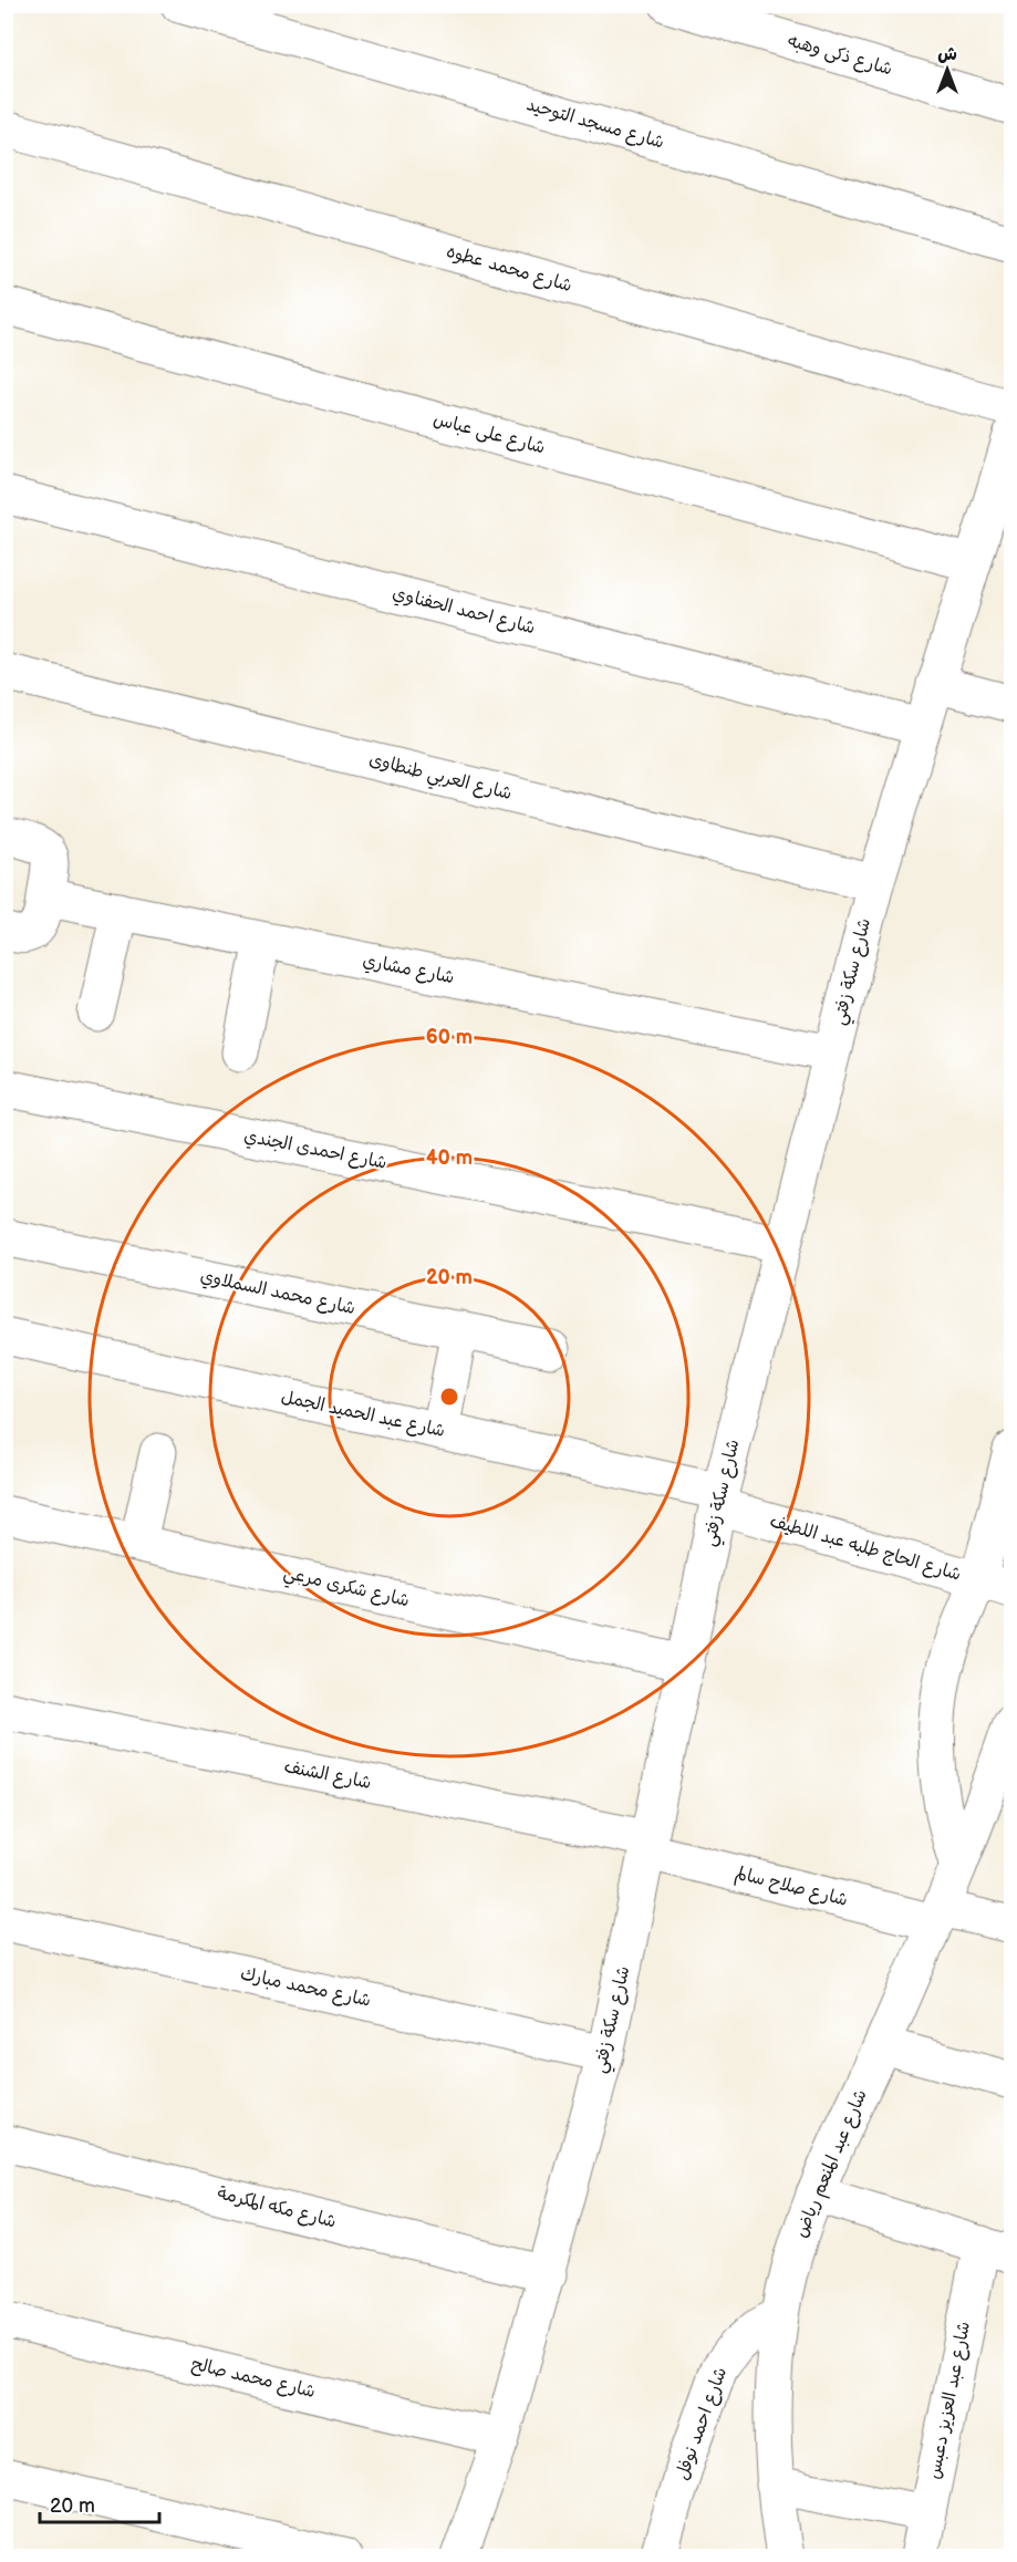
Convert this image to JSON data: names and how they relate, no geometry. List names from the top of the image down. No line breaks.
{"streets":{"street":["شارع ذكى وهبه","شارع مسجد التوحيد","شارع محمد عطوه","شارع على عباس","شارع احمد الحفناوي","شارع العربي طنطاوى","شارع مشاري","شارع سكة زفتي","شارع احمدى الجندي","شارع محمد السملاوي","شارع عبد الحميد الجمل","شارع الحاج طلبه عبد اللطيف","شارع شكرى مرعي","شارع الشنف","شارع صلاح سالم","شارع محمد مبارك","شارع عبد المنعم رياض","شارع مكه المكرمة","شارع محمد صالح","شارع عبد العزيز دعبس","شارع احمد نوفل"]},"crossings":[["شارع على عباس","شارع سكة زفتي"],["شارع احمد الحفناوي","شارع سكة زفتي"],["شارع العربي طنطاوى","شارع سكة زفتي"],["شارع مشاري","شارع سكة زفتي"],["شارع سكة زفتي","شارع احمدى الجندي"],["شارع سكة زفتي","شارع عبد الحميد الجمل"],["شارع سكة زفتي","شارع الحاج طلبه عبد اللطيف"],["شارع سكة زفتي","شارع شكرى مرعي"],["شارع سكة زفتي","شارع الشنف"],["شارع سكة زفتي","شارع صلاح سالم"],["شارع سكة زفتي","شارع محمد مبارك"],["شارع سكة زفتي","شارع مكه المكرمة"],["شارع سكة زفتي","شارع محمد صالح"],["شارع عبد الحميد الجمل","شارع الحاج طلبه عبد اللطيف"],["شارع الشنف","شارع صلاح سالم"],["شارع صلاح سالم","شارع عبد المنعم رياض"],["شارع عبد المنعم رياض","شارع احمد نوفل"]],"scale_bar":"20 m","north":"top","rings":["60 m","40 m","20 m"]}
